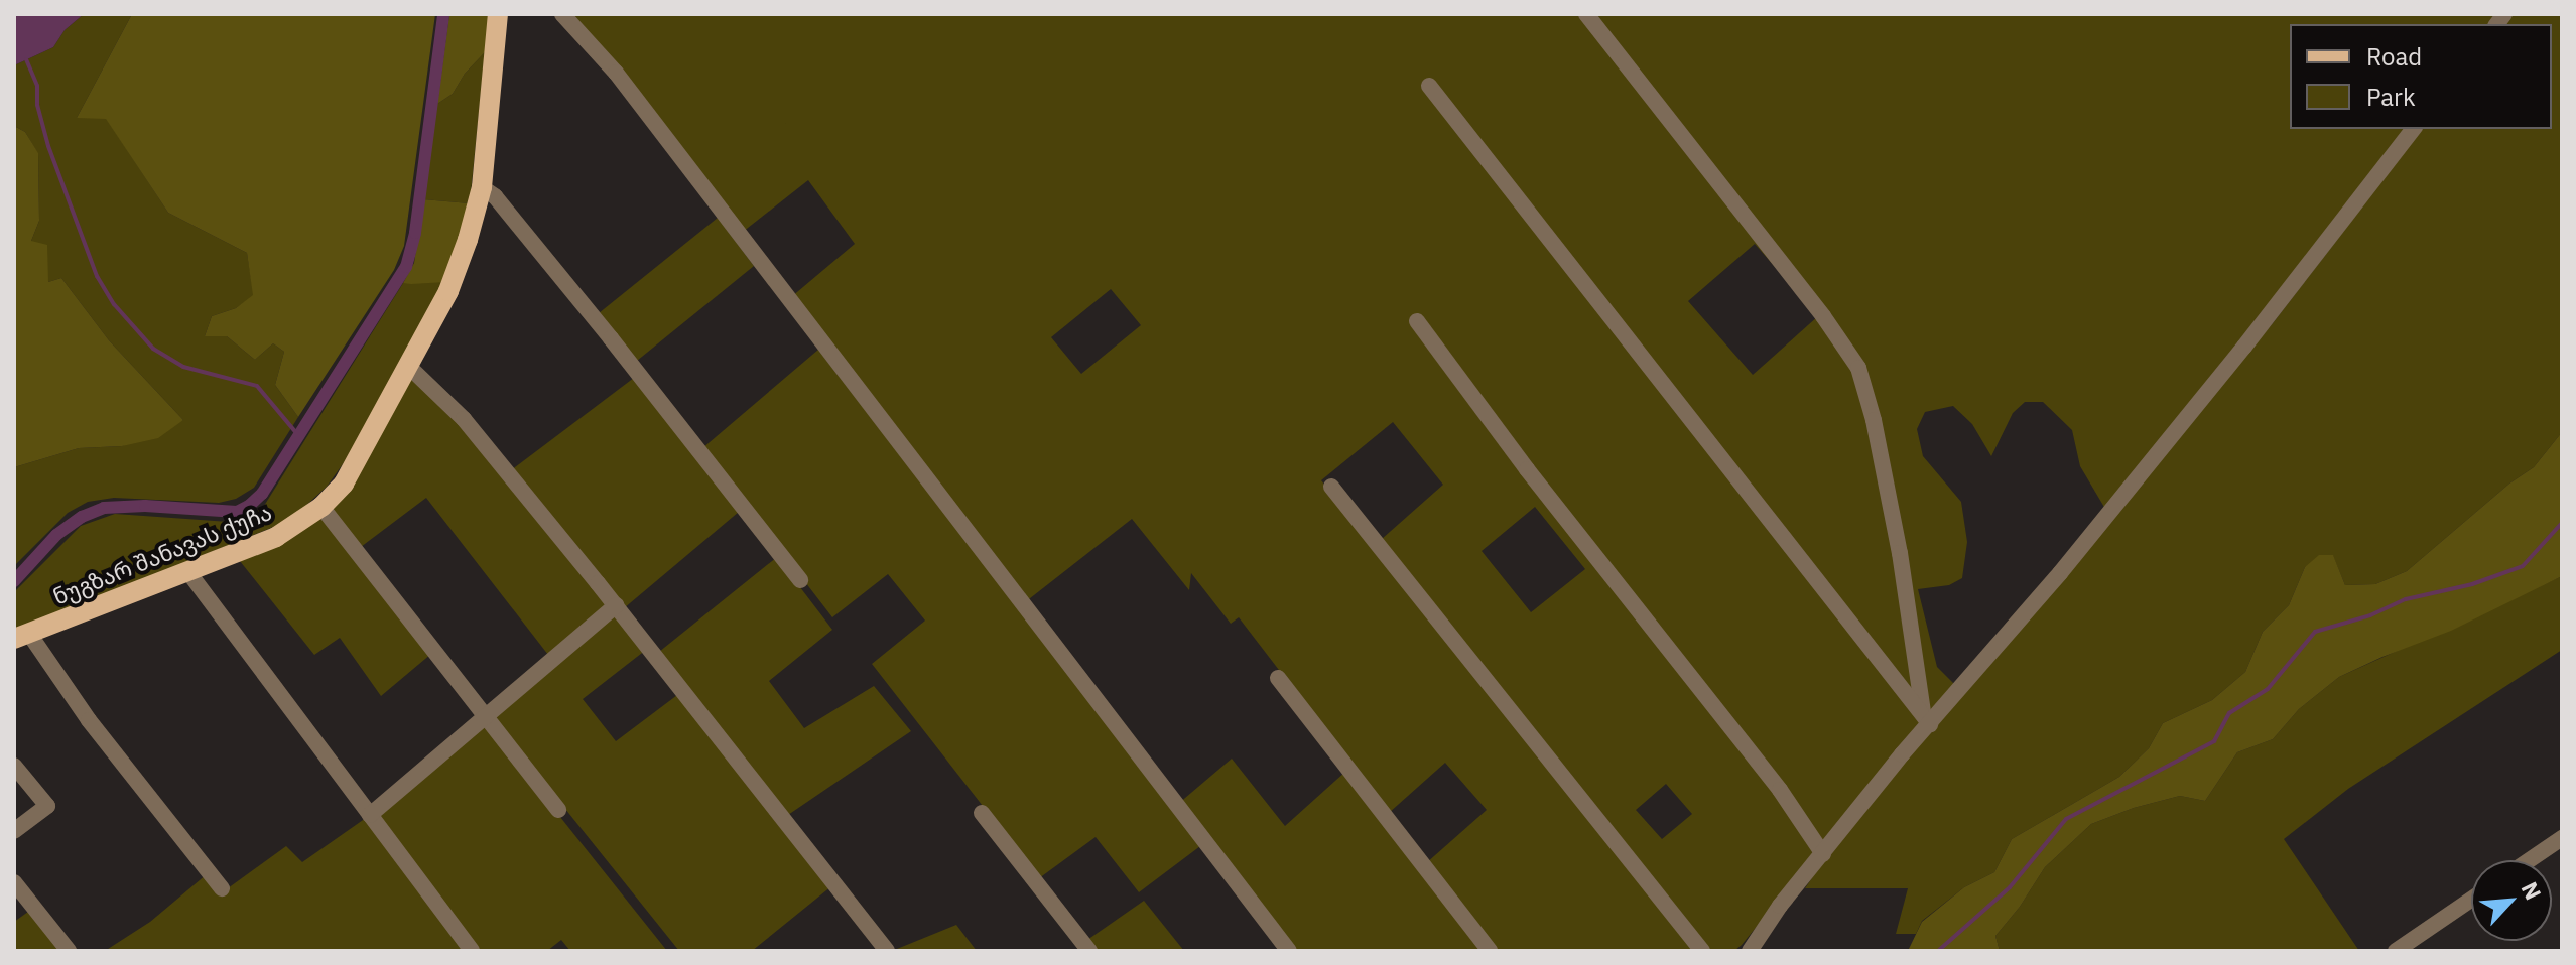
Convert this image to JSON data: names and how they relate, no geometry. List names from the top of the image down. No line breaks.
{"streets":{"main road":["ნუგზარ შანავას ქუჩა"]},"legend":["Road","Park"],"north":"top right"}
